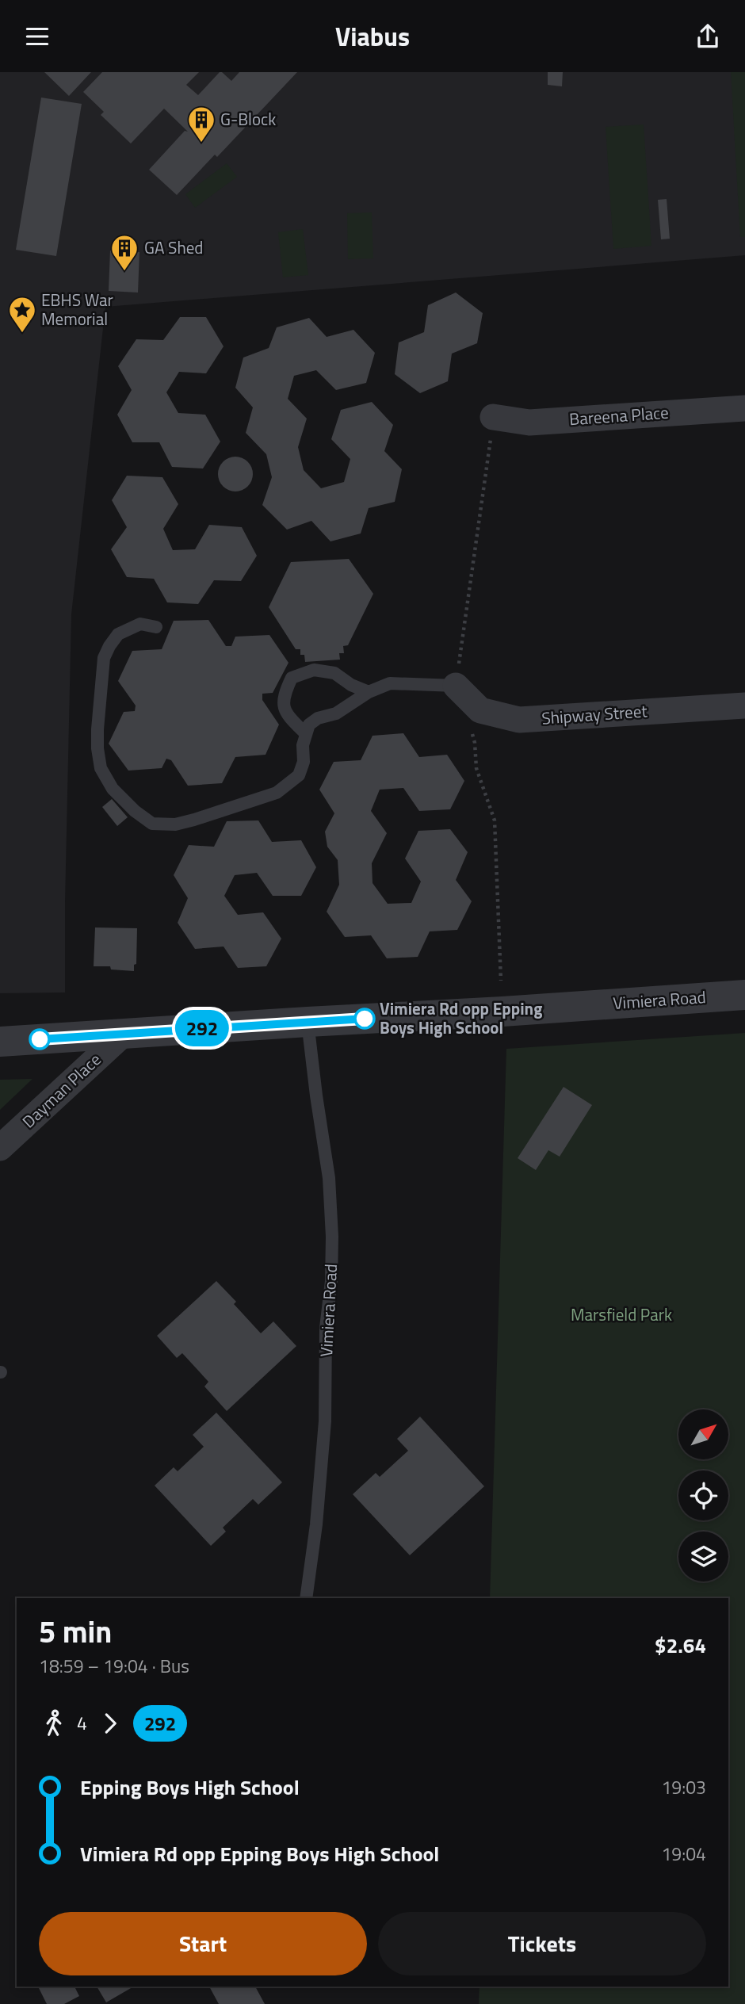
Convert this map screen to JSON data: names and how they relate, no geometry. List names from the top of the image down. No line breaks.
{"streets":{"street":["Bareena Place","Shipway Street","Vimiera Road","Dayman Place"]},"crossings":[["Vimiera Road","Dayman Place"]],"parks":["Marsfield Park"],"places":{"building":["G-Block","GA Shed"],"place":["EBHS War Memorial"],"other":["Vimiera Rd opp Epping Boys High School"]},"lines":["bus line 292"],"north":"top right","page":{"header":"Viabus","on_map":"292","heading":["5 min","18:59 – 19:04 · Bus","$2.64"],"legs":["4","292"],"list":[{"name":"Epping Boys High School","value":"19:03"},{"name":"Vimiera Rd opp Epping Boys High School","value":"19:04"}],"buttons":["Start","Tickets"]}}
